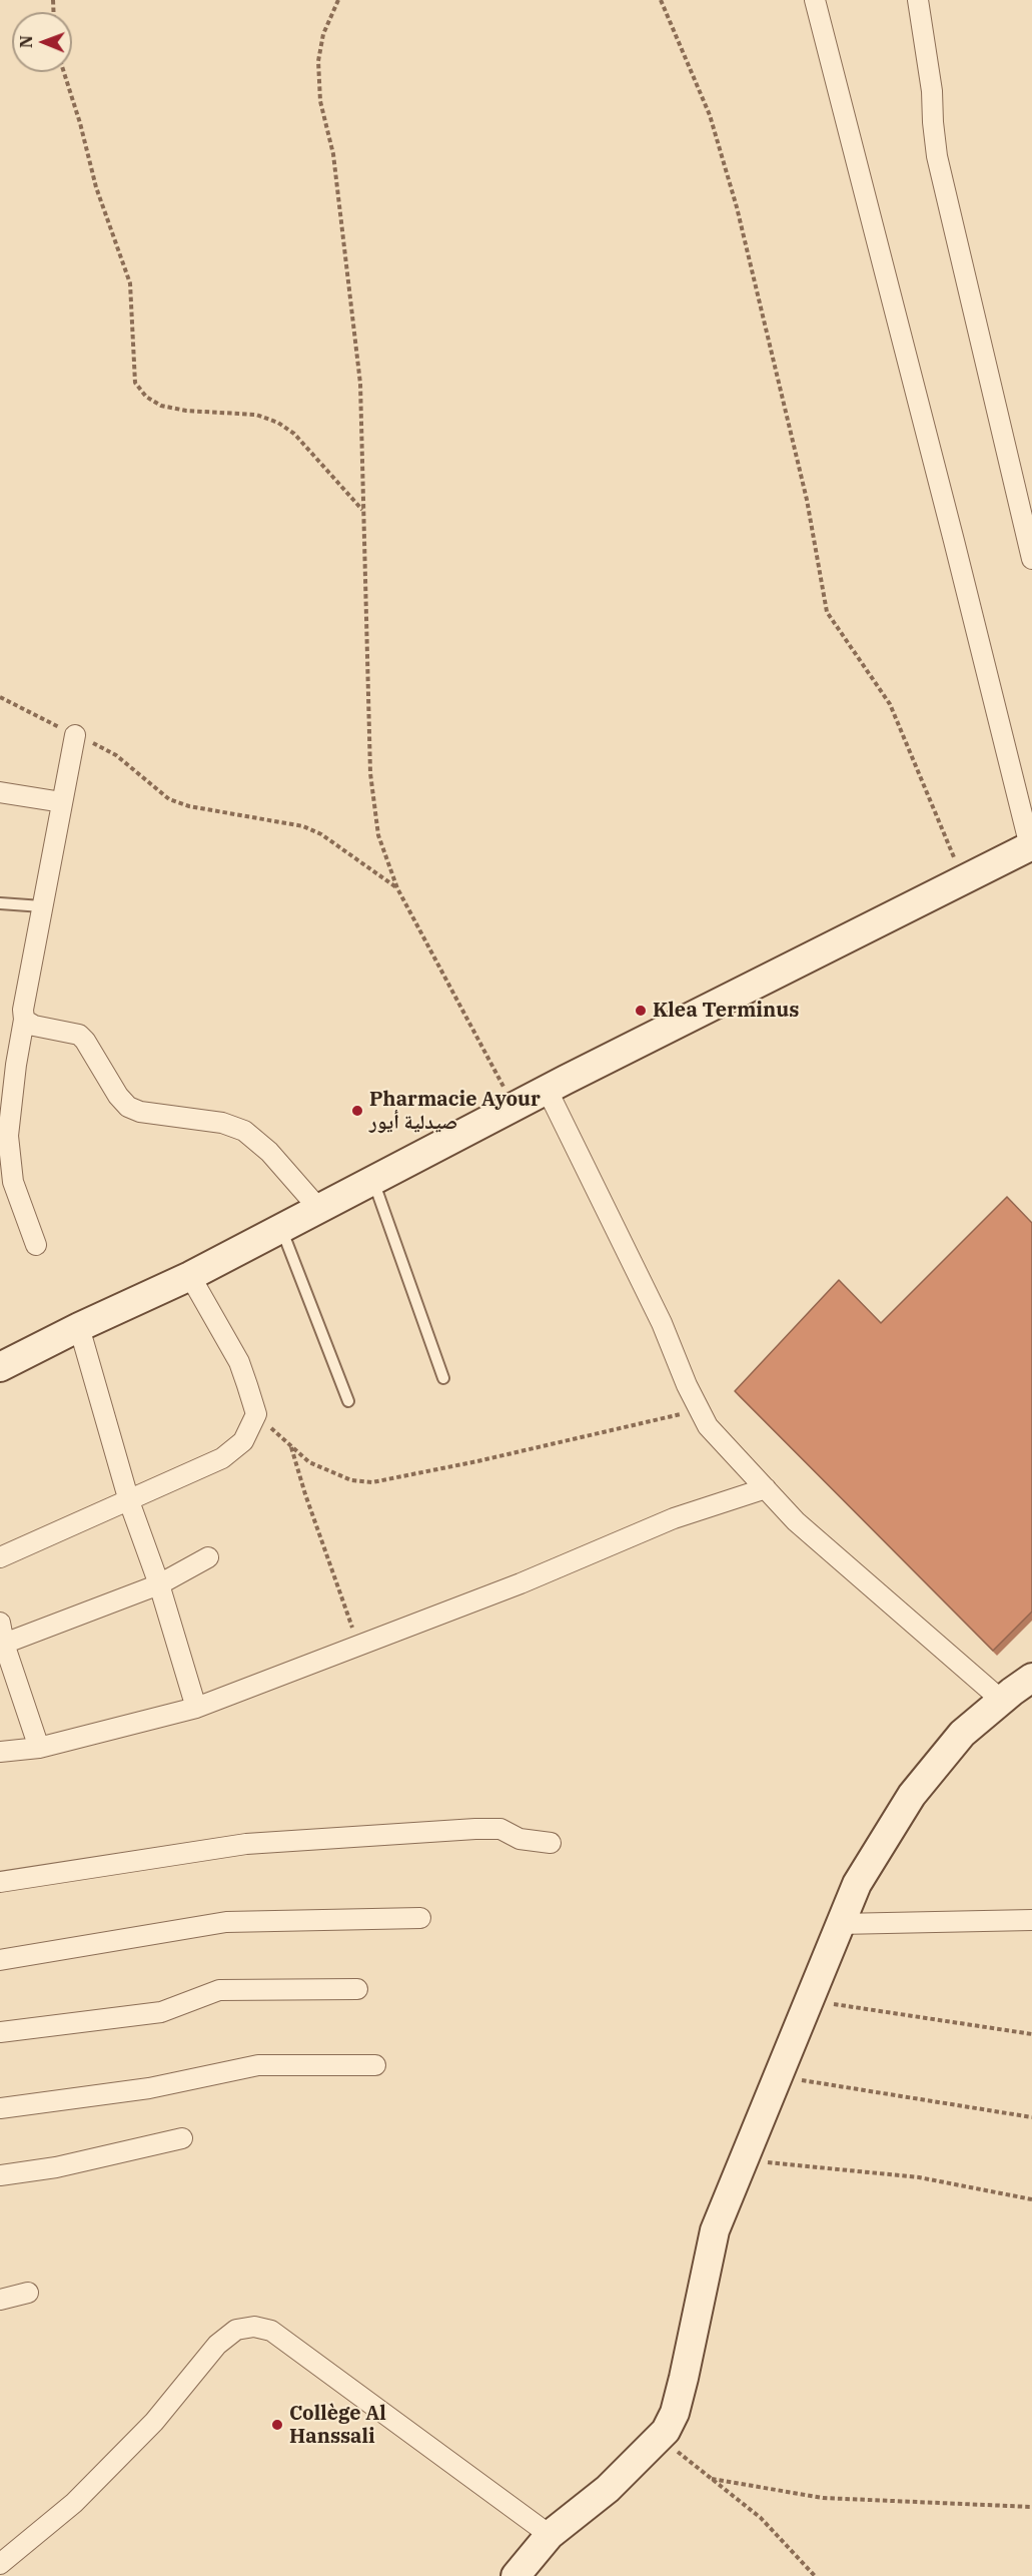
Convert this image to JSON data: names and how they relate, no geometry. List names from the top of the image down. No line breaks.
{"places":["Klea Terminus","Pharmacie Ayour صيدلية أيور","Collège Al Hanssali"],"north":"left"}
